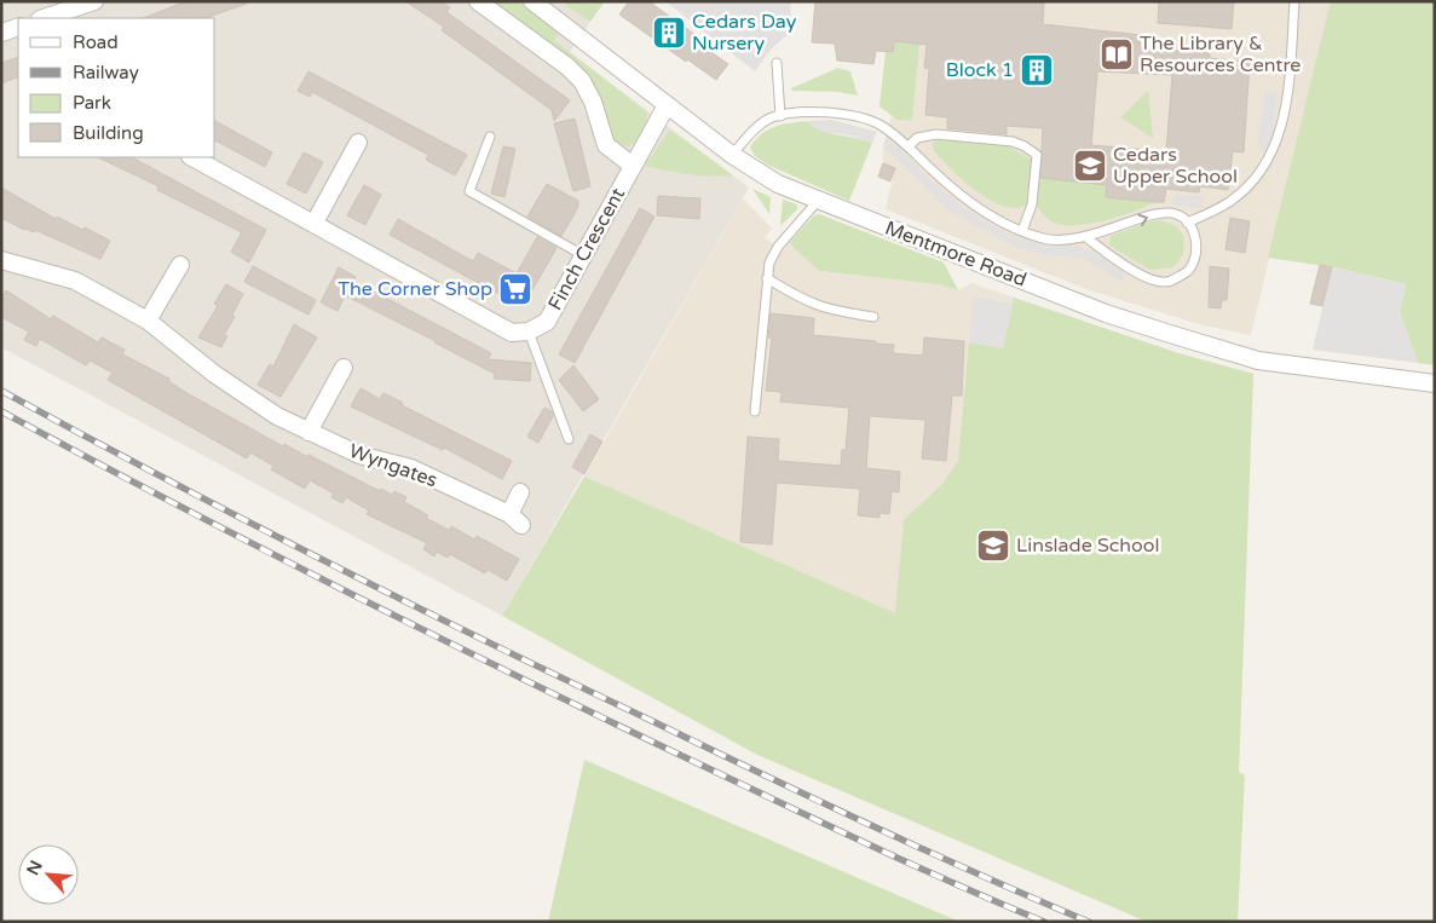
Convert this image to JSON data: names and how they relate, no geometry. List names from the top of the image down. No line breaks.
{"streets":{"street":["Finch Crescent","Mentmore Road","Wyngates"]},"crossings":[["Finch Crescent","Mentmore Road"]],"places":{"building":["Cedars Day Nursery","Block 1"],"library":["The Library & Resources Centre"],"school or university":["Cedars Upper School","Linslade School"],"supermarket":["The Corner Shop"]},"legend":["Road","Railway","Park","Building"],"north":"top left"}
